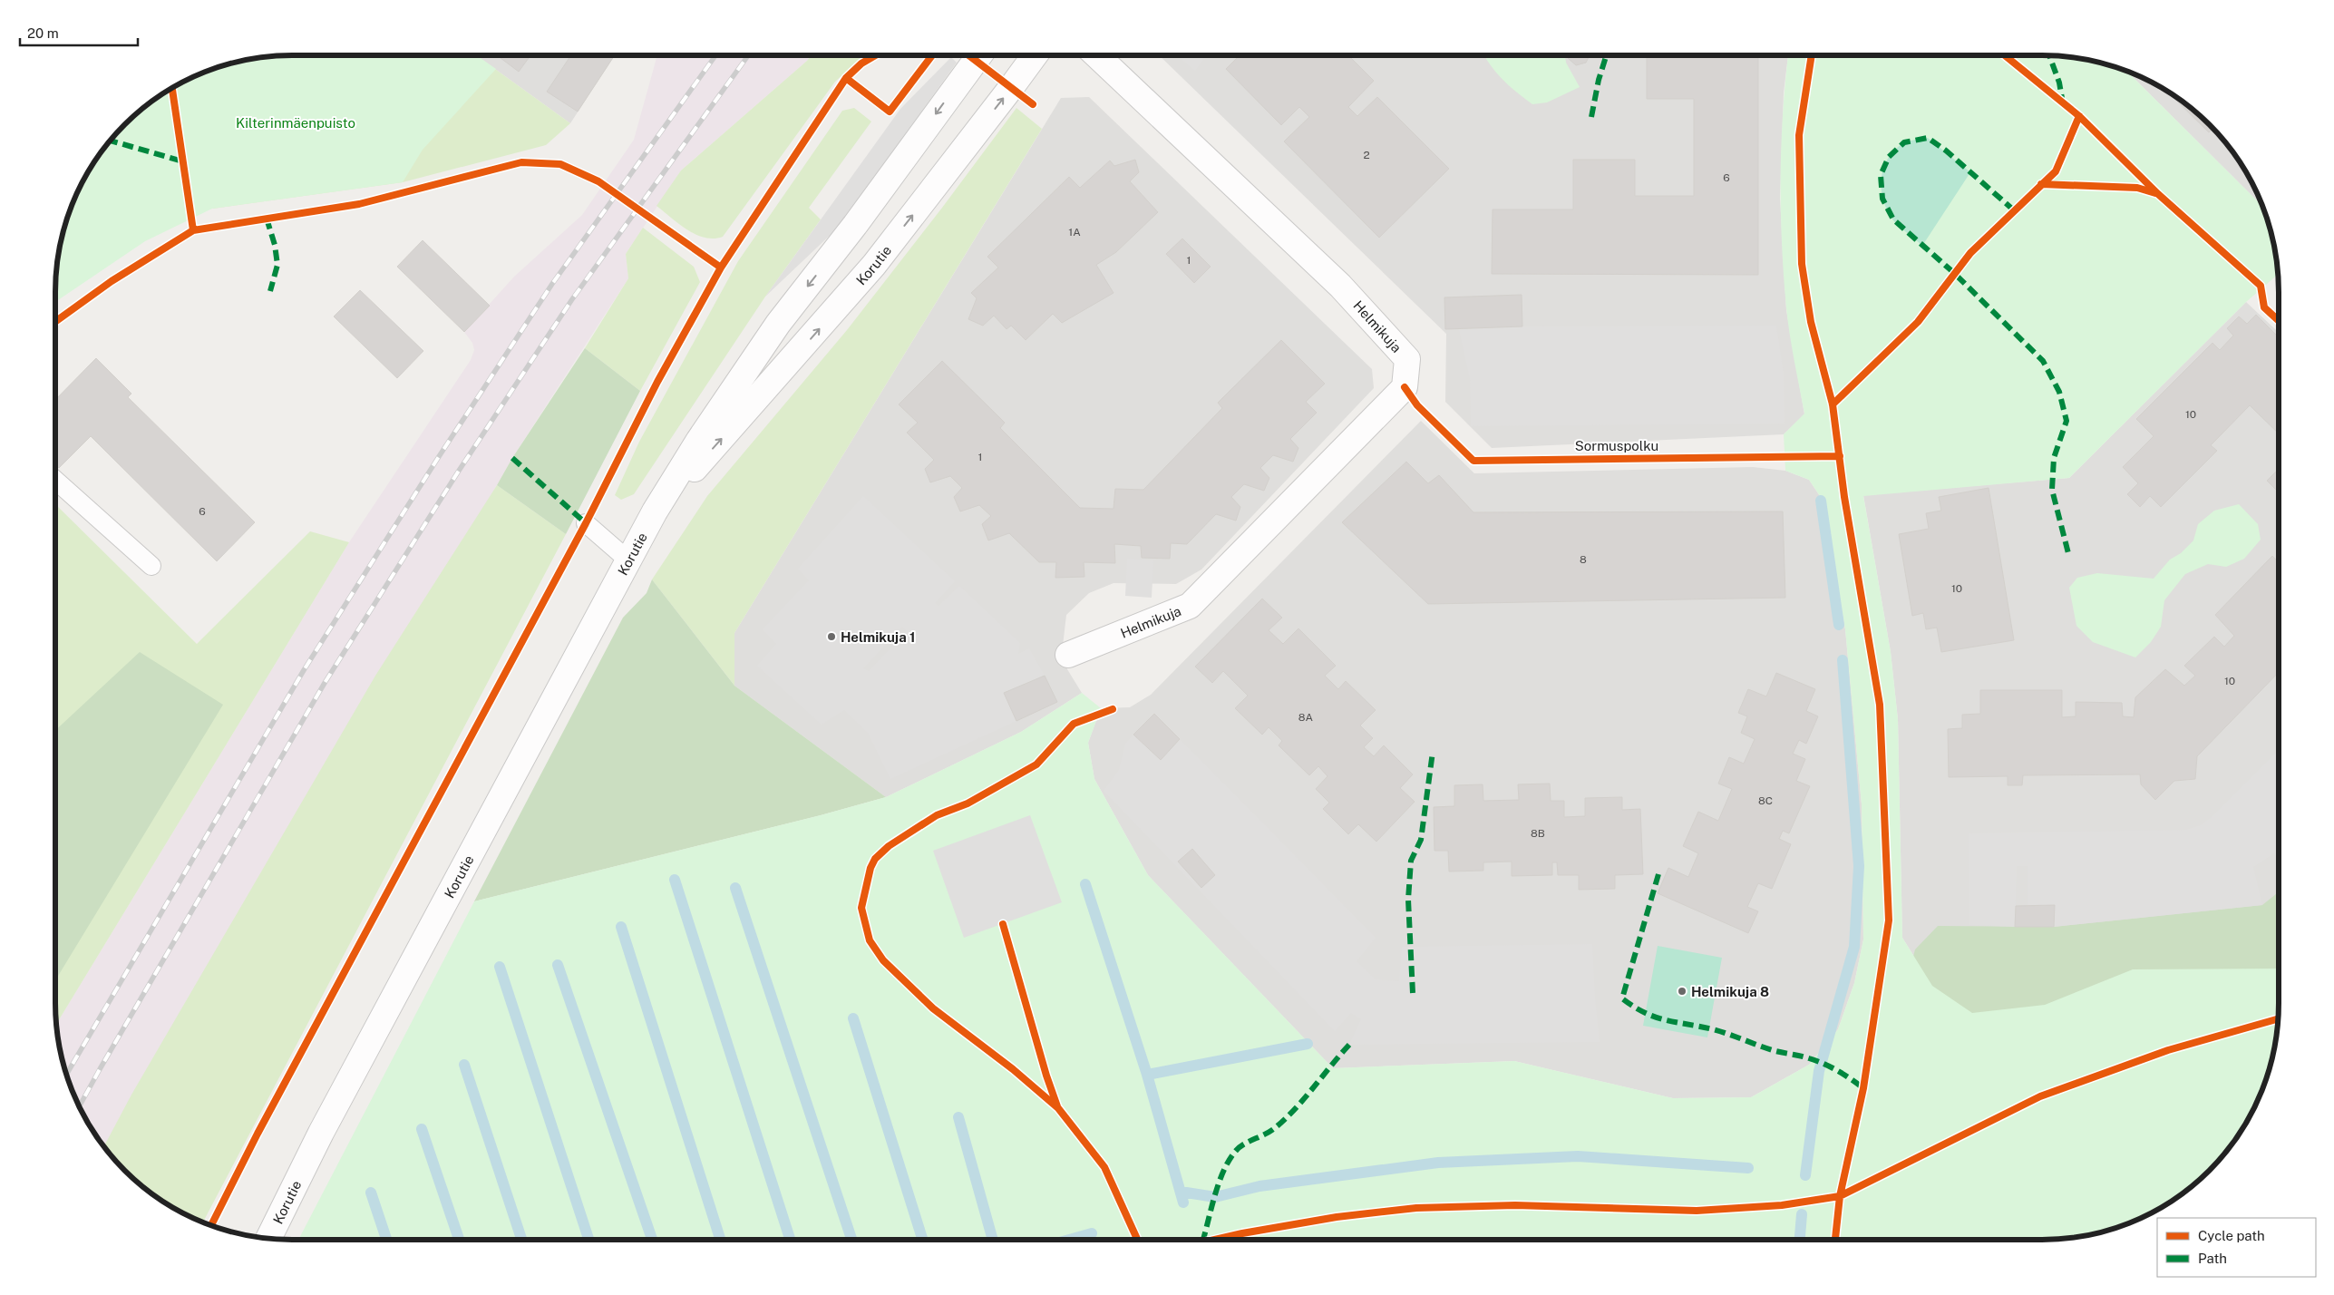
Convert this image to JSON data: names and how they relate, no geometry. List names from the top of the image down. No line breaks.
{"streets":{"street":["Korutie","Helmikuja"],"cycle path":["Sormuspolku"]},"parks":["Kilterinmäenpuisto"],"places":["Helmikuja 1","Helmikuja 8"],"house_numbers":["2","6","1A","1","10","1","6","8","10","10","8A","8C","8B"],"legend":["Cycle path","Path"],"scale_bar":"20 m"}
